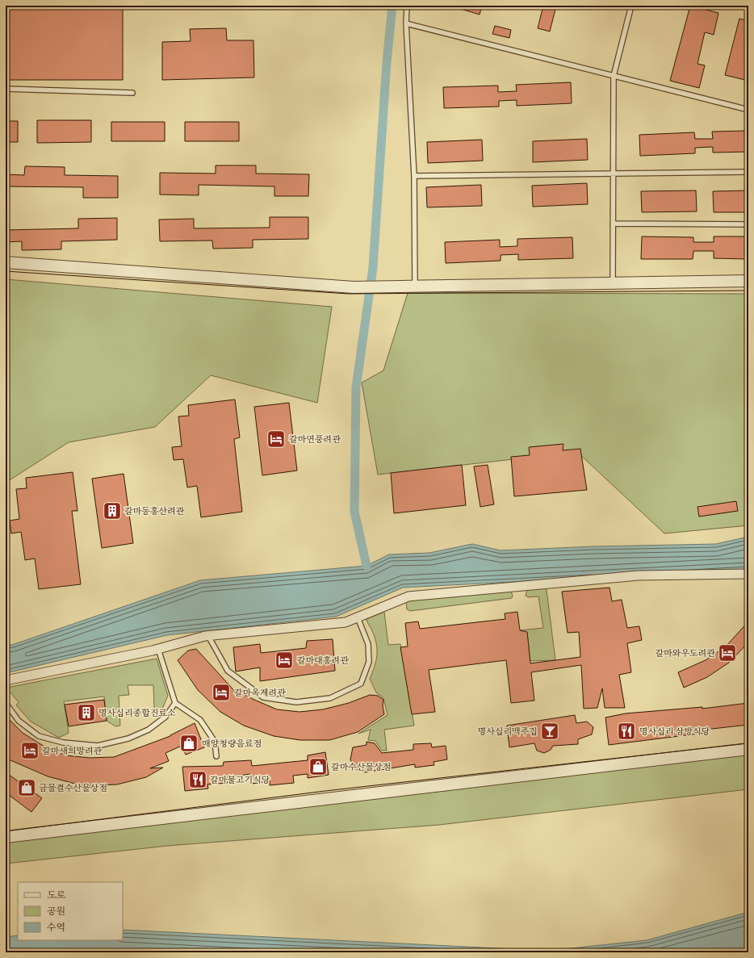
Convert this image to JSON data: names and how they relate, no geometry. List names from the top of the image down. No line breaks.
{"places":{"hotel":["갈마연풍려관","갈마와우도려관","갈마대홍려관","갈마옥계려관","갈마새희망려관"],"building":["갈마동홍산려관","명사십리종합진료소"],"bar":["명사십리맥주집"],"restaurant":["명사십리 삼방식당","갈마불고기식당"],"shop":["매양청량음료점","갈마수산물상점","금물결수산물상점"]},"legend":["도로","공원","수역"]}
